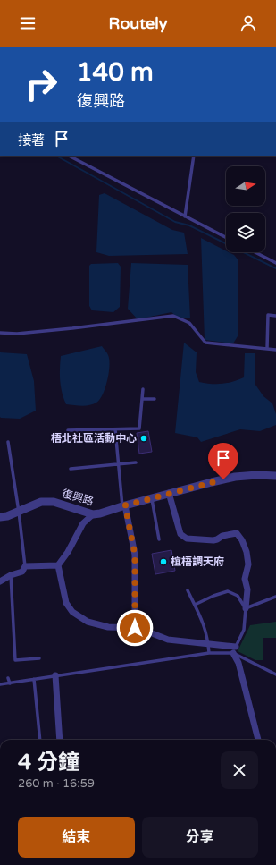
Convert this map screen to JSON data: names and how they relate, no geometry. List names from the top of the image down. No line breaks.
{"streets":{"street":["復興路"]},"places":["梧北社區活動中心","椬梧調天府"],"north":"right","page":{"header":"Routely","turn":["140 m","復興路"],"then":"接著","heading":["4 分鐘","260 m · 16:59"],"buttons":["結束","分享"]}}
